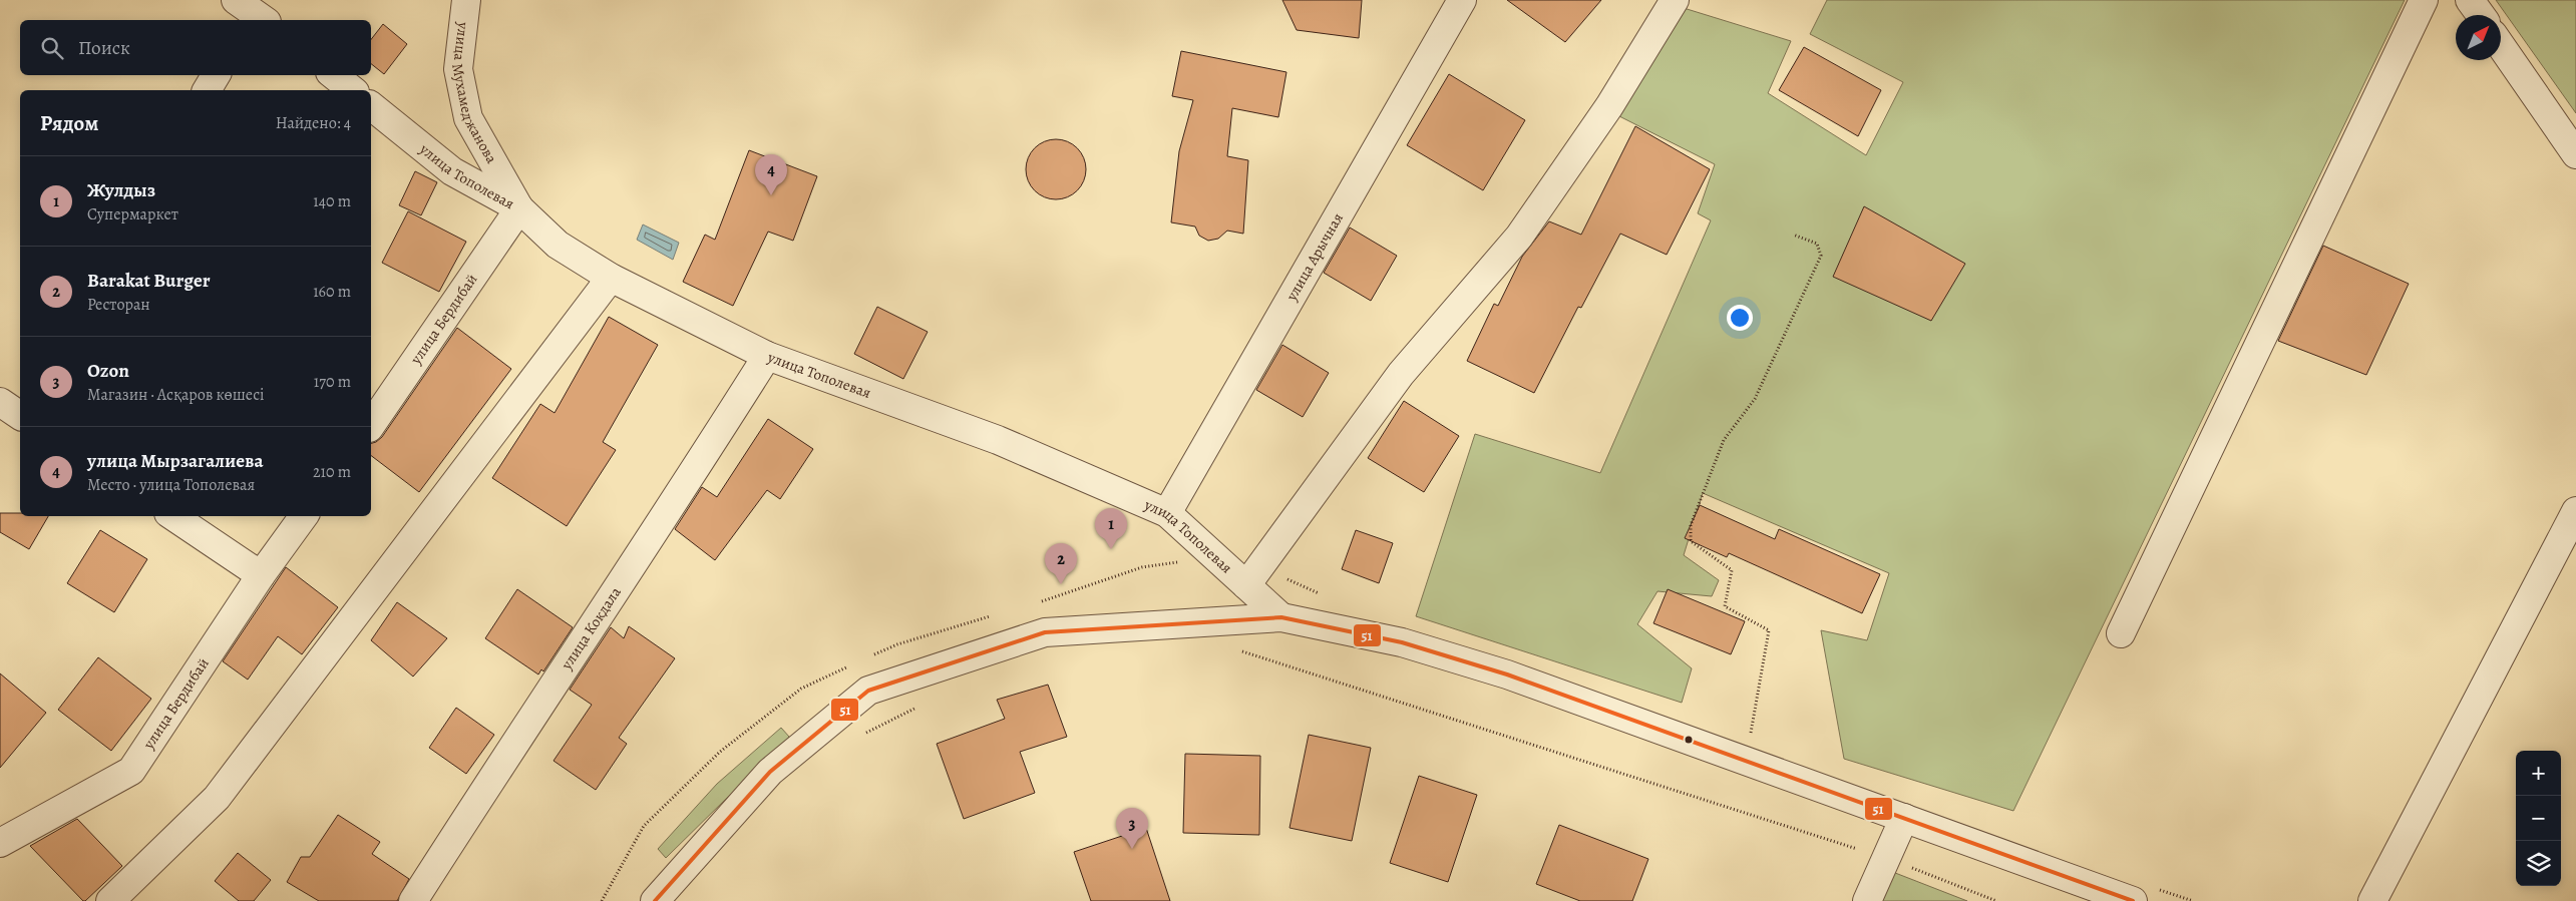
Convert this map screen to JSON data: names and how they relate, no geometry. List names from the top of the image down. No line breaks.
{"streets":{"street":["улица Мухамеджанова","улица Тополевая","улица Арычная","улица Бердибай","улица Кокдала"]},"crossings":[["улица Мухамеджанова","улица Тополевая"],["улица Мухамеджанова","улица Бердибай"],["улица Тополевая","улица Арычная"],["улица Тополевая","улица Бердибай"],["улица Тополевая","улица Кокдала"]],"lines":["transit line 51"],"north":"top right","page":{"search":"Поиск","heading":["Рядом","Найдено: 4"],"pins":["4","1","2","3"],"list":[{"mark":"1","name":"Жулдыз","note":"Супермаркет","value":"140 m"},{"mark":"2","name":"Barakat Burger","note":"Ресторан","value":"160 m"},{"mark":"3","name":"Ozon","note":"Магазин · Асқаров көшесі","value":"170 m"},{"mark":"4","name":"улица Мырзагалиева","note":"Место · улица Тополевая","value":"210 m"}],"map_buttons":["+","−"]}}
